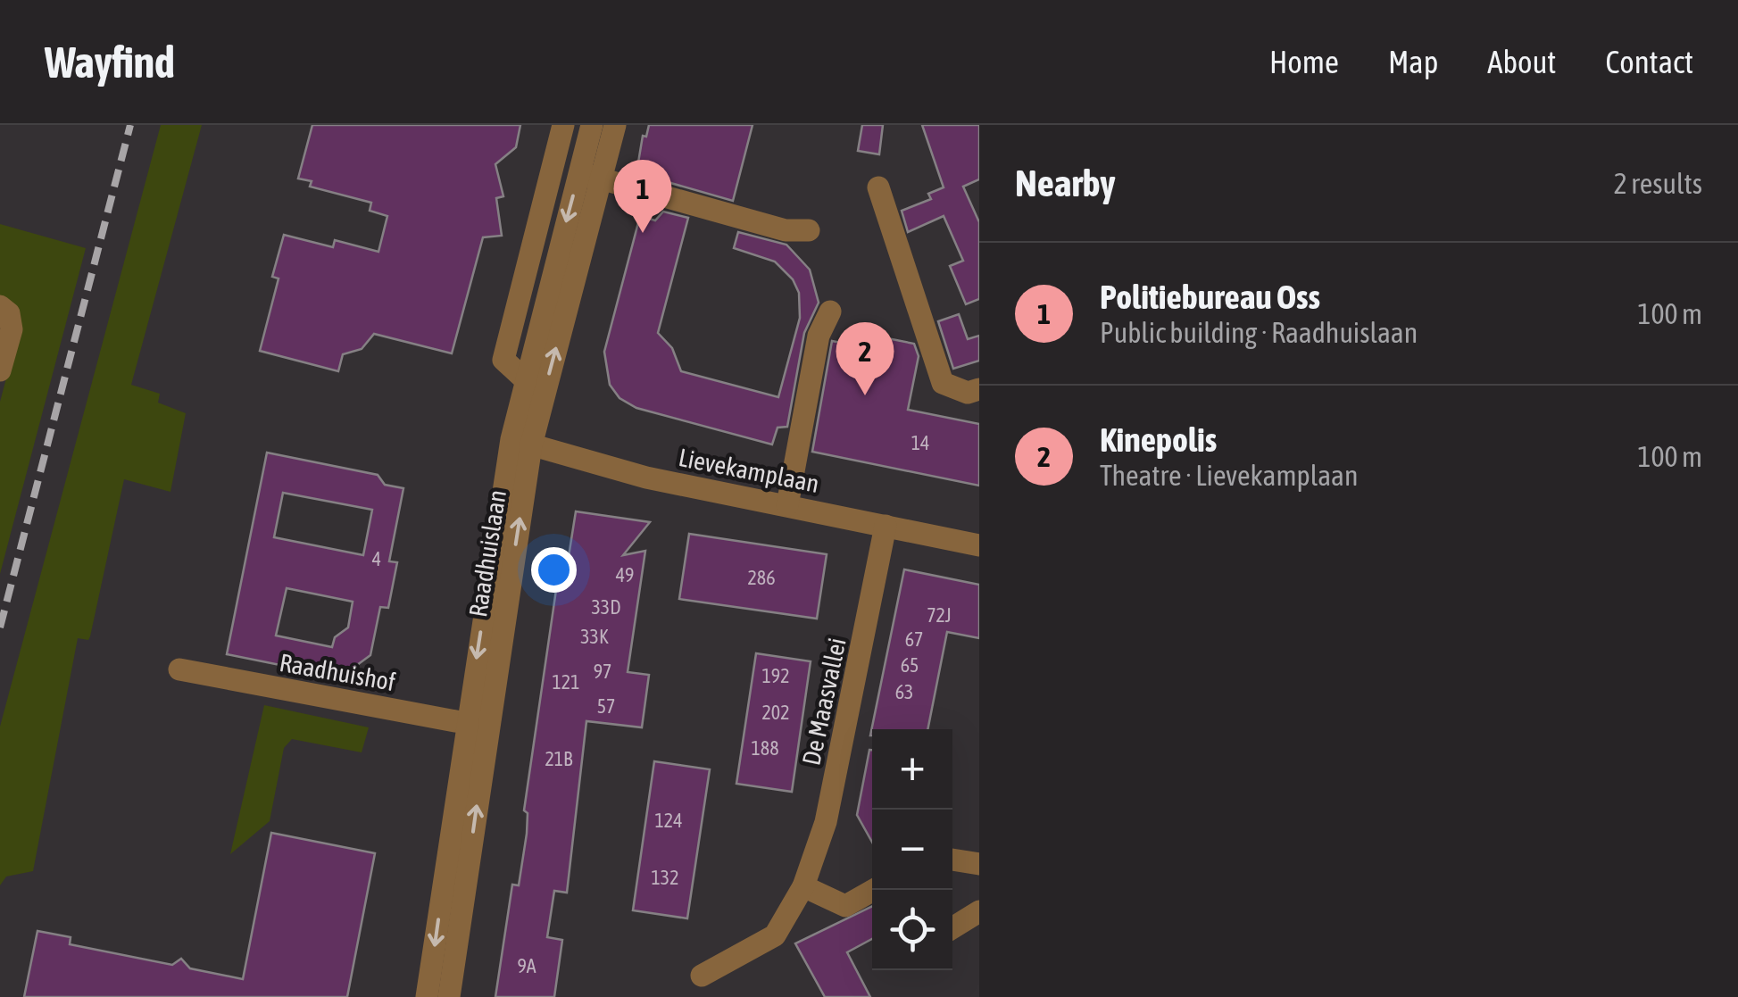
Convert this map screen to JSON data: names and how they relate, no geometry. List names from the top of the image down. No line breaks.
{"streets":{"street":["Lievekamplaan","Raadhuislaan","Raadhuishof","De Maasvallei"]},"crossings":[["Lievekamplaan","Raadhuislaan"],["Lievekamplaan","De Maasvallei"],["Raadhuislaan","Raadhuishof"]],"house_numbers":["14","4","49","286","33D","72J","33K","67","65","97","192","121","63","57","202","188","21B","124","132","9A"],"page":{"header":"Wayfind","nav":["Home","Map","About","Contact"],"heading":["Nearby","2 results"],"pins":["1","2"],"list":[{"mark":"1","name":"Politiebureau Oss","note":"Public building · Raadhuislaan","value":"100 m"},{"mark":"2","name":"Kinepolis","note":"Theatre · Lievekamplaan","value":"100 m"}],"map_buttons":["+","−"]}}
